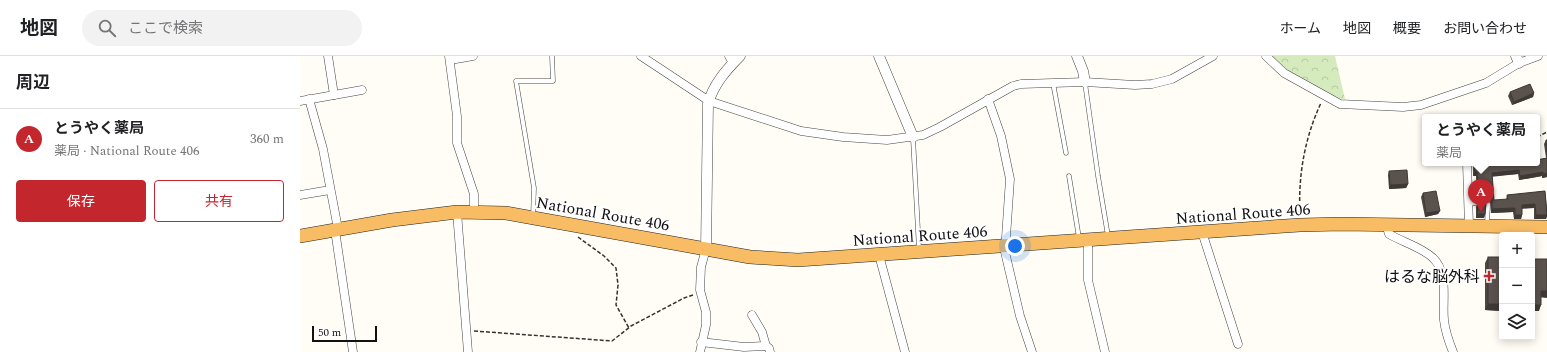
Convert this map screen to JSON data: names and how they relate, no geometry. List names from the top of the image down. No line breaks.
{"streets":{"highway":["National Route 406"]},"places":{"health":["はるな脳外科"]},"scale_bar":"50 m","page":{"header":"地図","search":"ここで検索","nav":["ホーム","地図","概要","お問い合わせ"],"heading":"周辺","list":[{"mark":"A","name":"とうやく薬局","note":"薬局 · National Route 406","value":"360 m"}],"popup":["とうやく薬局","薬局"],"buttons":["保存","共有"],"pins":"A","map_buttons":["+","−"],"scale":"50 m"}}
